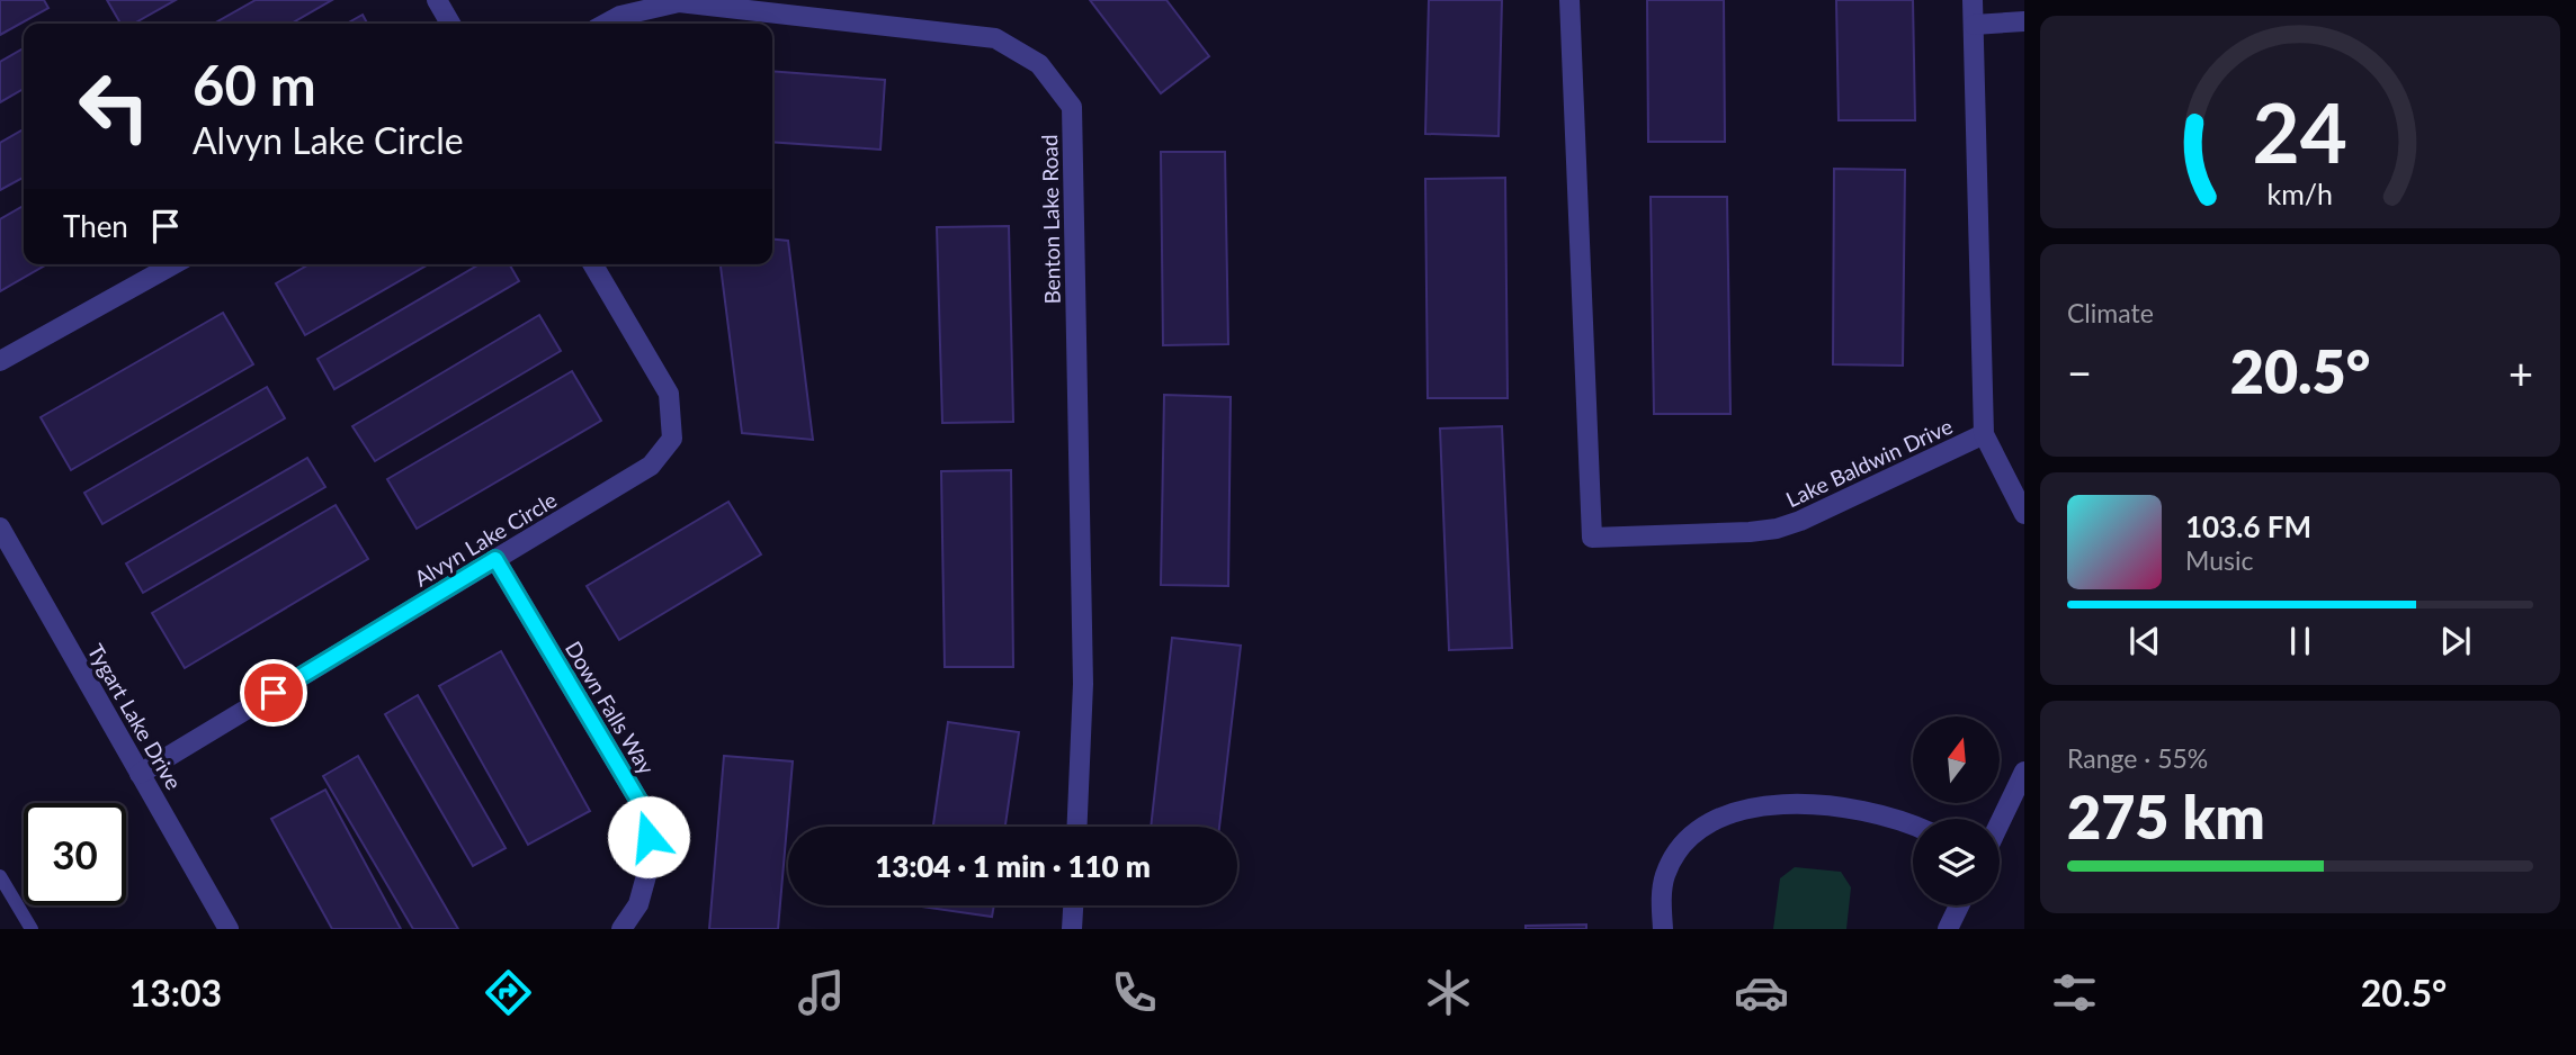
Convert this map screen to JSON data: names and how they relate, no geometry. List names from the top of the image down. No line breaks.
{"streets":{"street":["Benton Lake Road","Lake Baldwin Drive","Alvyn Lake Circle","Down Falls Way","Tygart Lake Drive"]},"crossings":[["Alvyn Lake Circle","Down Falls Way"],["Alvyn Lake Circle","Tygart Lake Drive"]],"north":"top","page":{"turn":["60 m","Alvyn Lake Circle"],"then":"Then","tile":["Climate",["Range · 55%","275 km"]],"heat":["−","20.5°","+"],"song":["103.6 FM","Music"],"limit":"30","trip":"13:04 · 1 min · 110 m","tabs":["13:03","20.5°"],"gauge":["24","km/h"]}}
